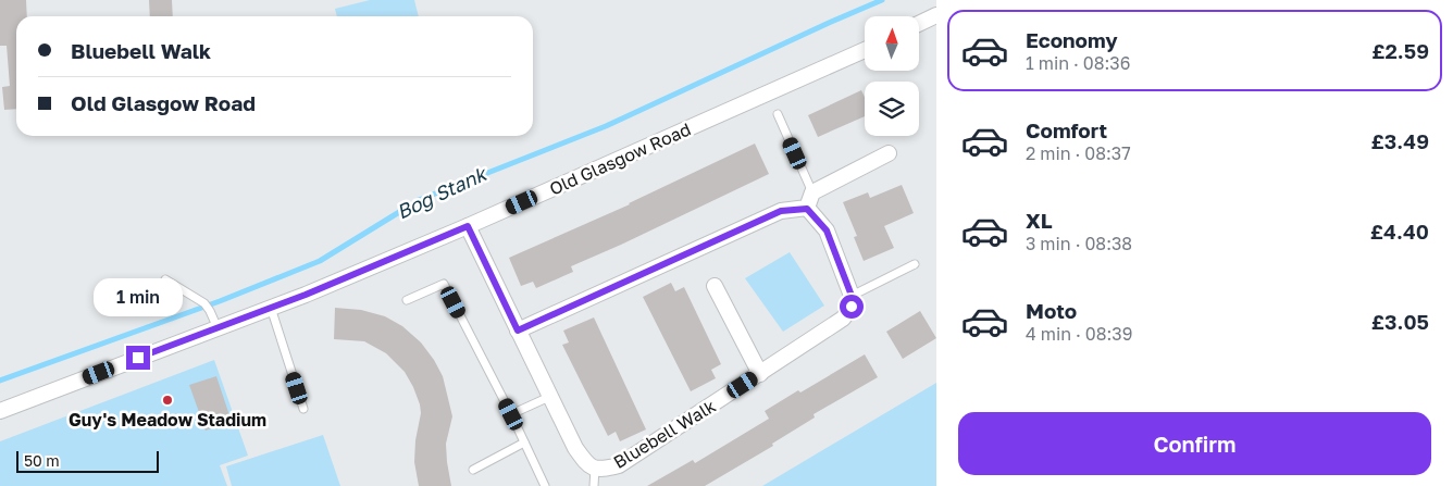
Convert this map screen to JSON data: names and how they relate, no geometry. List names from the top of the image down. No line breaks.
{"streets":{"street":["Old Glasgow Road","Bluebell Walk"]},"crossings":[["Old Glasgow Road","Bluebell Walk"]],"water":["Bog Stank"],"places":["Guy's Meadow Stadium"],"scale_bar":"50 m","north":"top","page":{"list":[{"name":"Economy","note":"1 min · 08:36","value":"£2.59"},{"name":"Comfort","note":"2 min · 08:37","value":"£3.49"},{"name":"XL","note":"3 min · 08:38","value":"£4.40"},{"name":"Moto","note":"4 min · 08:39","value":"£3.05"}],"banner":["Bluebell Walk","Old Glasgow Road"],"bubble":"1 min","buttons":"Confirm","scale":"50 m"}}
